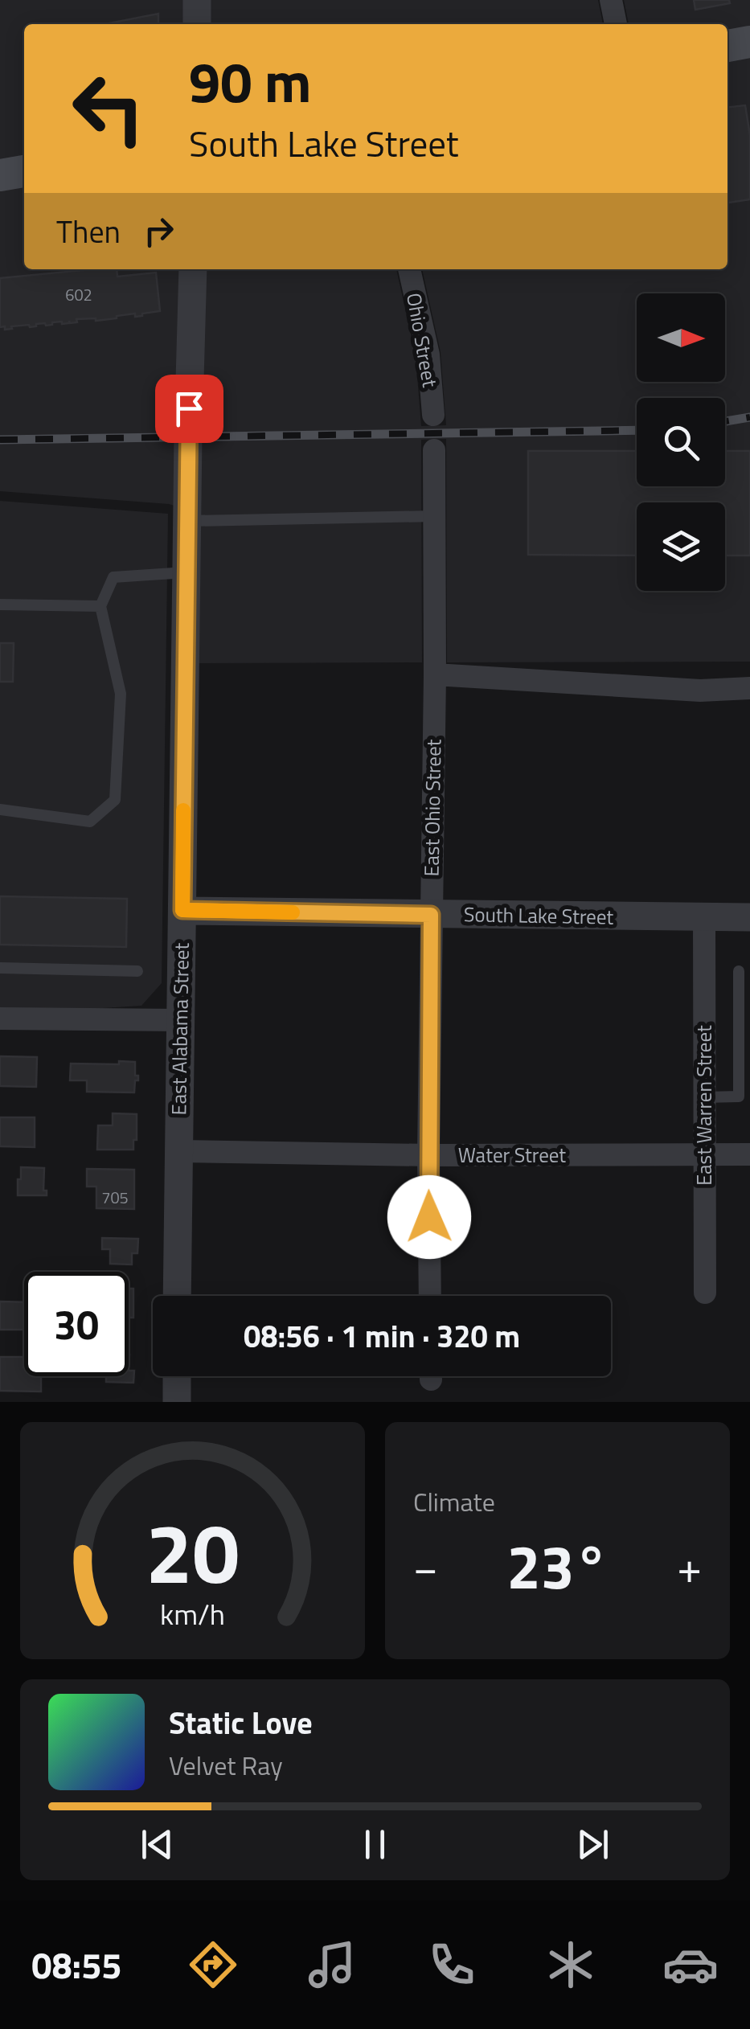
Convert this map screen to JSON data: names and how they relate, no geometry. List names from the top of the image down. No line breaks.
{"streets":{"street":["Ohio Street","East Ohio Street","South Lake Street","East Alabama Street","East Warren Street","Water Street"]},"crossings":[["East Ohio Street","South Lake Street"],["East Ohio Street","Water Street"],["South Lake Street","East Alabama Street"],["South Lake Street","East Warren Street"],["East Alabama Street","Water Street"],["East Warren Street","Water Street"]],"house_numbers":["602","705"],"north":"right","page":{"turn":["90 m","South Lake Street"],"then":"Then","limit":"30","trip":"08:56 · 1 min · 320 m","tile":"Climate","heat":["−","23°","+"],"song":["Static Love","Velvet Ray"],"tabs":"08:55","gauge":["20","km/h"]}}
